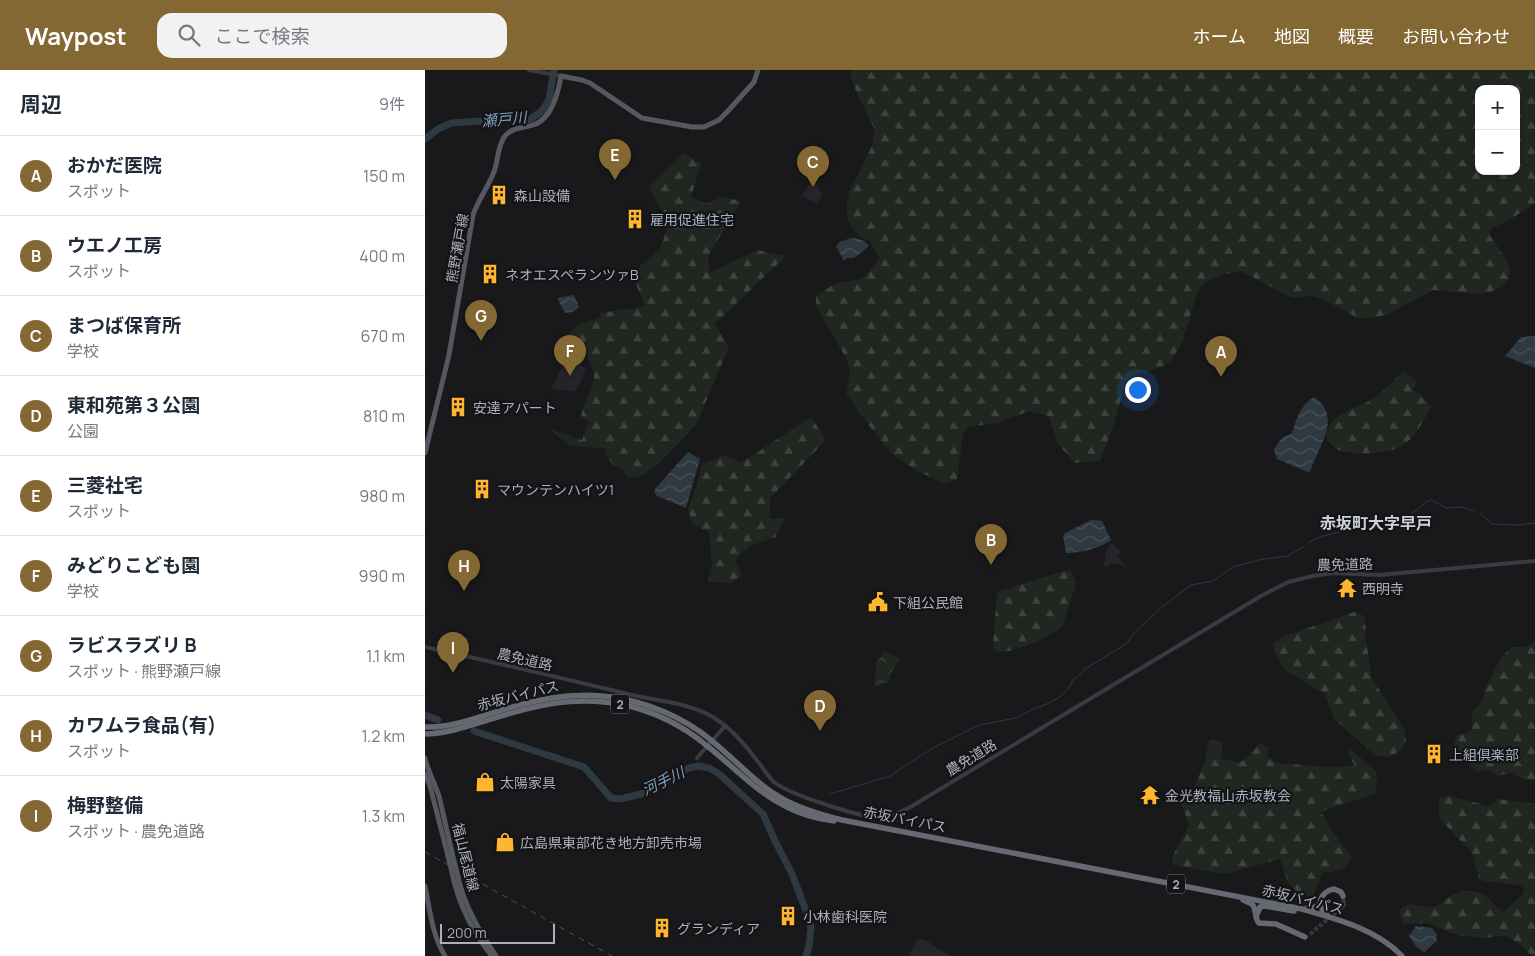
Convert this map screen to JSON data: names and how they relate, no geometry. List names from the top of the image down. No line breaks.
{"streets":{"highway":["赤坂バイパス","2"],"main road":["熊野瀬戸線","福山尾道線"],"street":["農免道路"]},"districts":["赤坂町大字早戸"],"water":["瀬戸川","河手川"],"places":{"building":["森山設備","雇用促進住宅","ネオエスペランツァB","安達アパート","マウンテンハイツ1","上組倶楽部","小林歯科医院","グランディア"],"temple":["西明寺","金光教福山赤坂教会"],"public building":["下組公民館"],"shop":["太陽家具","広島県東部花き地方卸売市場"]},"scale_bar":"200 m","page":{"header":"Waypost","search":"ここで検索","nav":["ホーム","地図","概要","お問い合わせ"],"heading":["周辺","9件"],"map_buttons":["+","−"],"list":[{"mark":"A","name":"おかだ医院","note":"スポット","value":"150 m"},{"mark":"B","name":"ウエノ工房","note":"スポット","value":"400 m"},{"mark":"C","name":"まつば保育所","note":"学校","value":"670 m"},{"mark":"D","name":"東和苑第３公園","note":"公園","value":"810 m"},{"mark":"E","name":"三菱社宅","note":"スポット","value":"980 m"},{"mark":"F","name":"みどりこども園","note":"学校","value":"990 m"},{"mark":"G","name":"ラビスラズリ B","note":"スポット · 熊野瀬戸線","value":"1.1 km"},{"mark":"H","name":"カワムラ食品(有)","note":"スポット","value":"1.2 km"},{"mark":"I","name":"梅野整備","note":"スポット · 農免道路","value":"1.3 km"}],"pins":["E","C","G","F","A","B","H","I","D"],"scale":"200 m"}}
